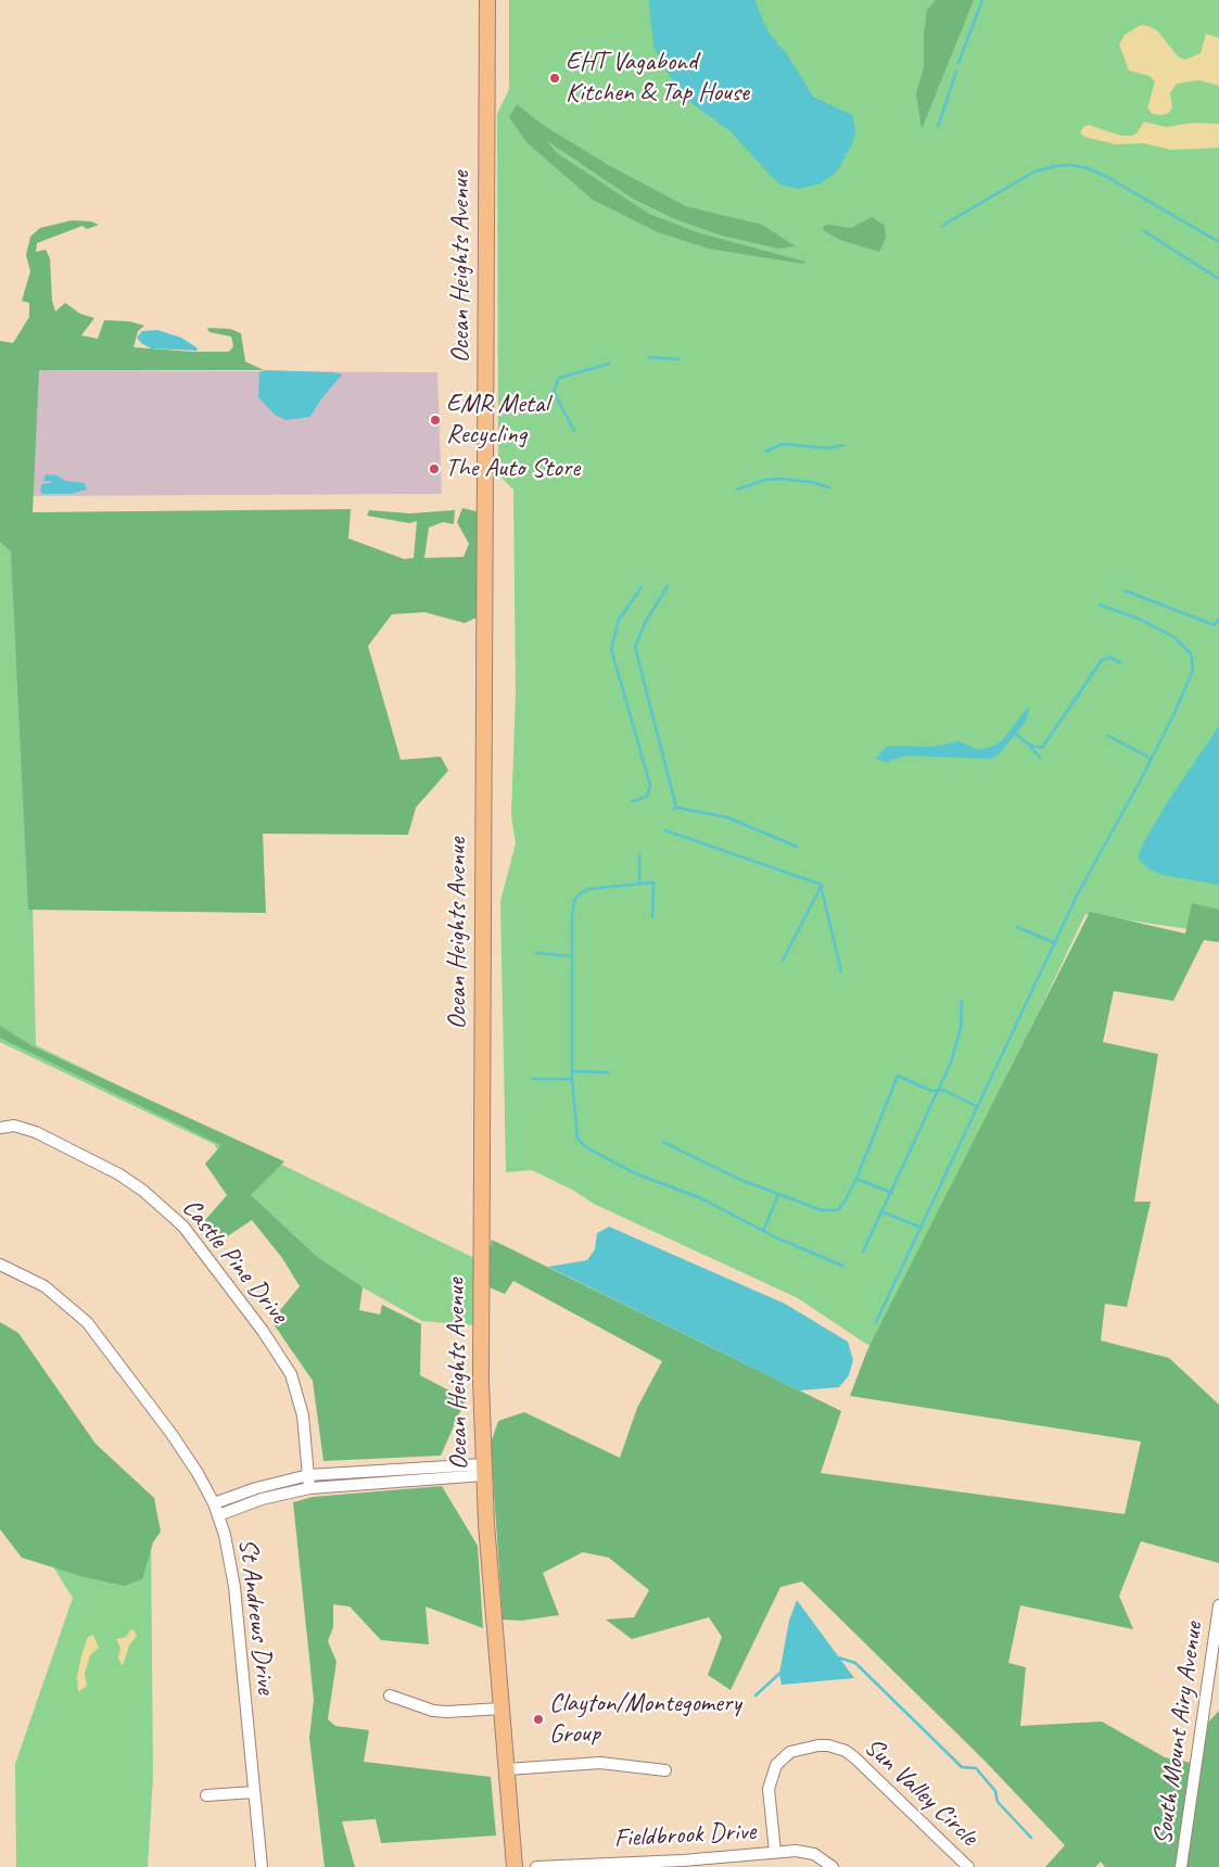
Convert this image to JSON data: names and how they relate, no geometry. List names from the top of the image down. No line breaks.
{"streets":{"main road":["Ocean Heights Avenue"],"street":["Castle Pine Drive","St Andrews Drive","South Mount Airy Avenue","Sun Valley Circle","Fieldbrook Drive"]},"crossings":[["Sun Valley Circle","Fieldbrook Drive"]],"places":["EHT Vagabond Kitchen & Tap House","EMR Metal Recycling","The Auto Store","Clayton/Montegomery Group"]}
